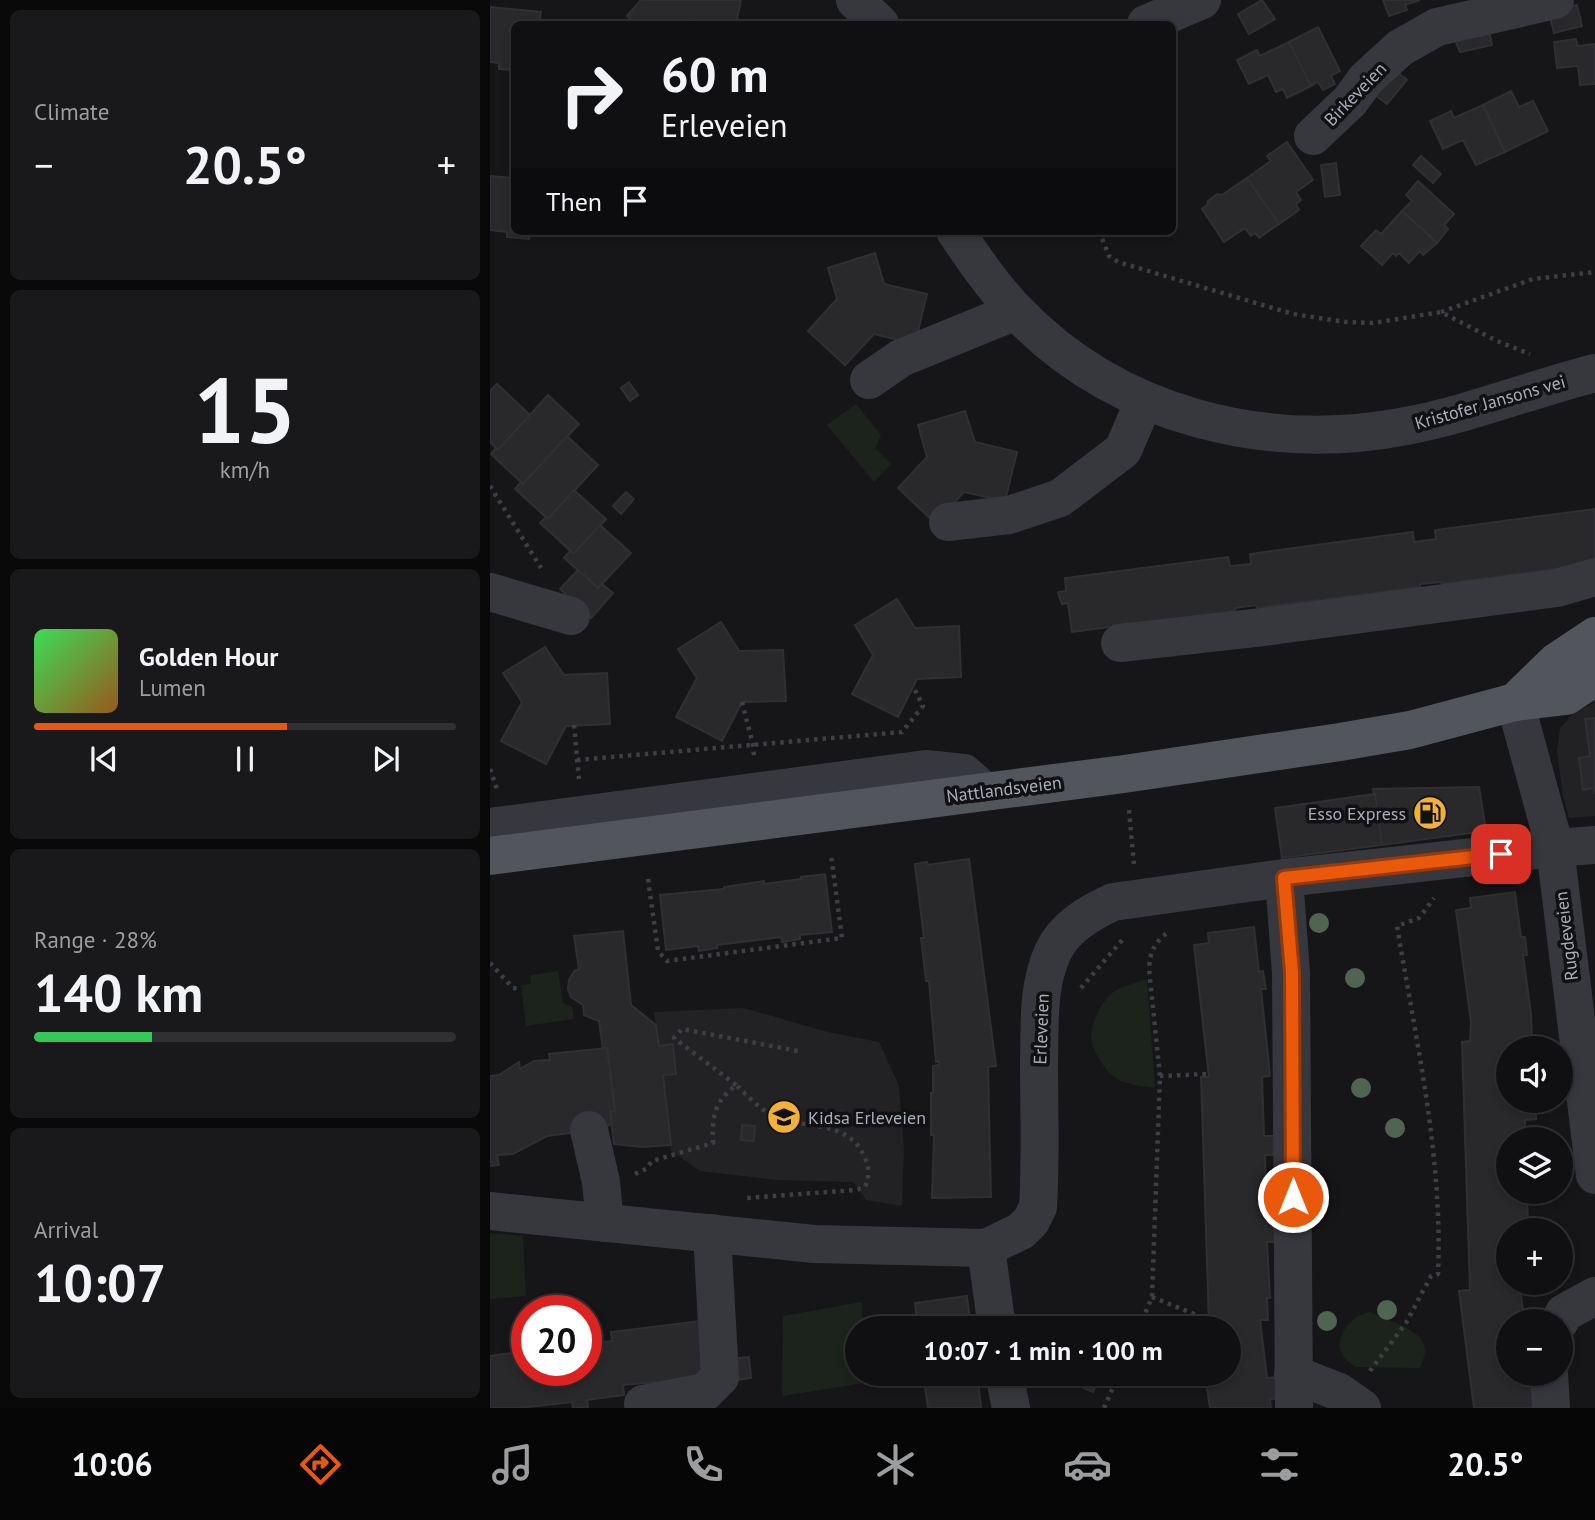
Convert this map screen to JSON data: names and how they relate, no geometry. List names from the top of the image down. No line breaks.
{"streets":{"main road":["Nattlandsveien"],"street":["Birkeveien","Kristofer Jansons vei","Rugdeveien","Erleveien"]},"crossings":[["Nattlandsveien","Rugdeveien"],["Rugdeveien","Erleveien"]],"places":{"fuel station":["Esso Express"],"school or university":["Kidsa Erleveien"]},"page":{"tile":["Climate",["15","km/h"],["Range · 28%","140 km"],["Arrival","10:07"]],"turn":["60 m","Erleveien"],"heat":["−","20.5°","+"],"then":"Then","song":["Golden Hour","Lumen"],"map_buttons":["+","−"],"limit":"20","trip":"10:07 · 1 min · 100 m","tabs":["10:06","20.5°"]}}
